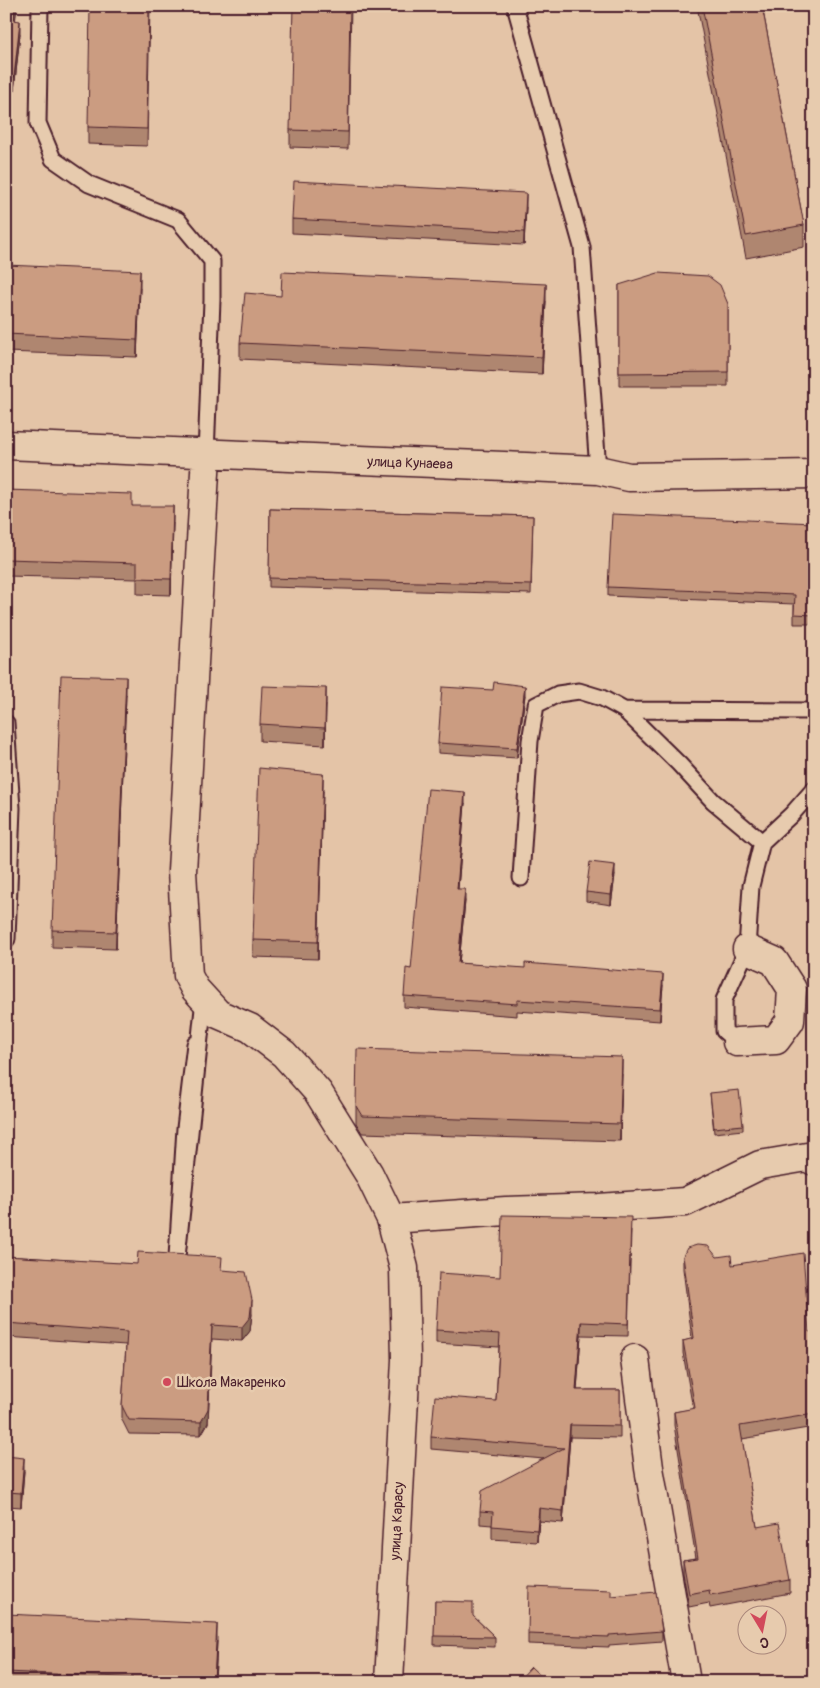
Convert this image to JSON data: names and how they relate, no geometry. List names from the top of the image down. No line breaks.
{"streets":{"street":["улица Кунаева","улица Карасу"]},"crossings":[["улица Кунаева","улица Карасу"]],"places":["Школа Макаренко"],"north":"bottom"}
